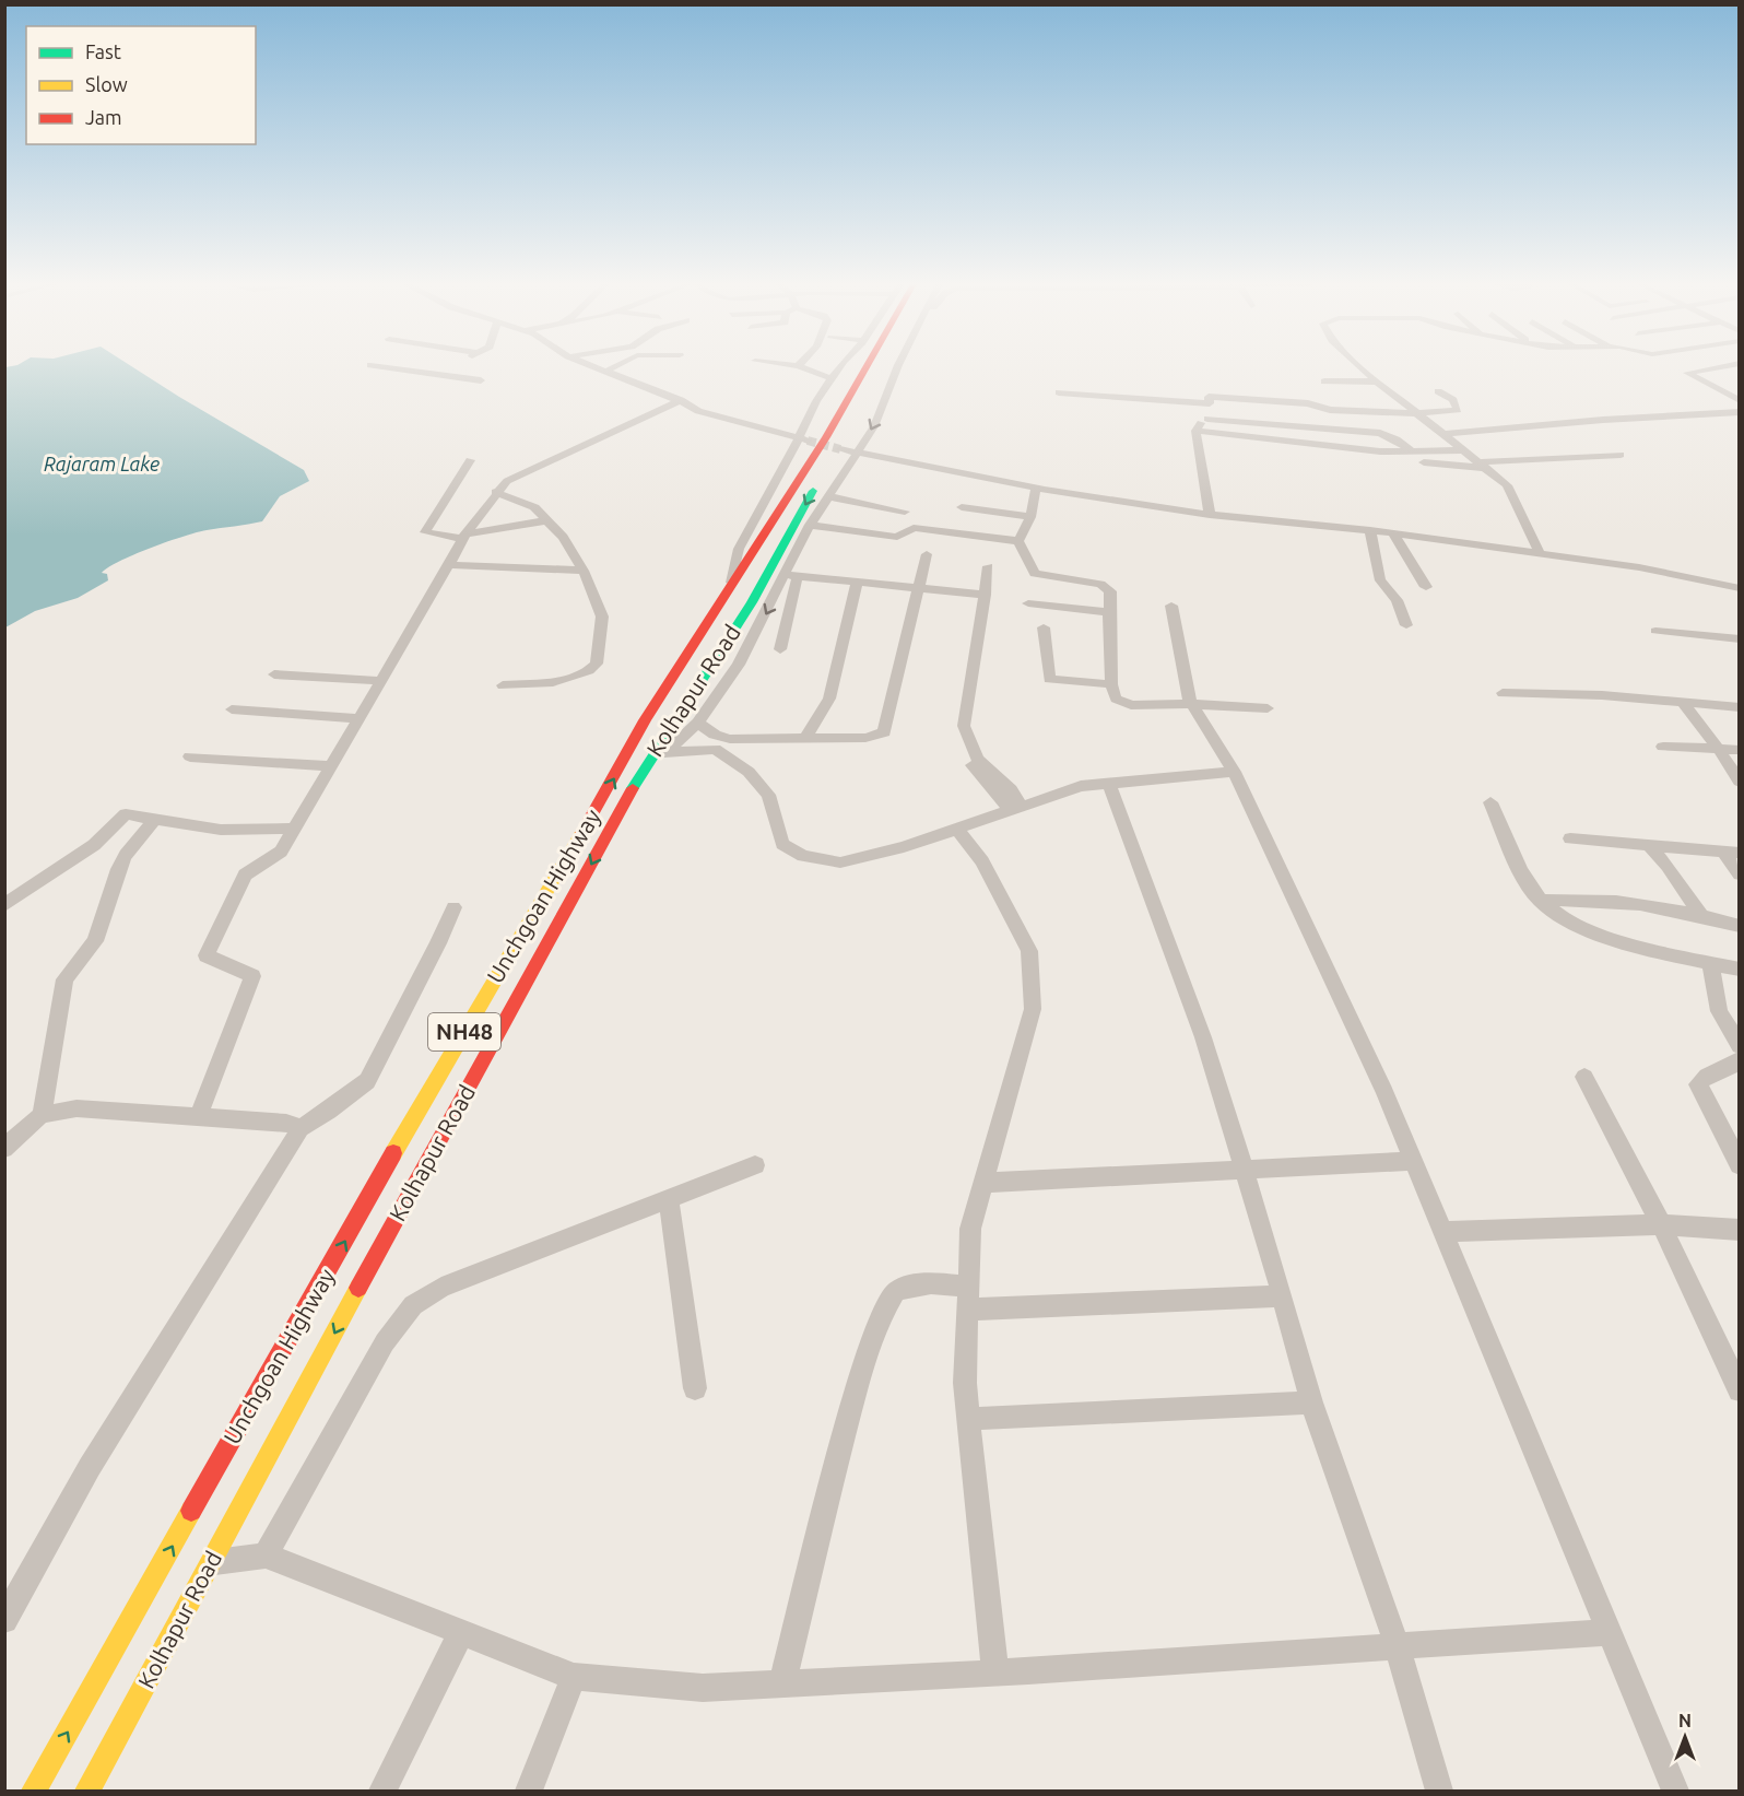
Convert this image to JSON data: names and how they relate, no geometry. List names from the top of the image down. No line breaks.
{"streets":{"highway":["Kolhapur Road","Unchgoan Highway","NH48"]},"one_way":["Kolhapur Road","Unchgoan Highway"],"water":["Rajaram Lake"],"legend":["Fast","Slow","Jam"],"north":"top"}
